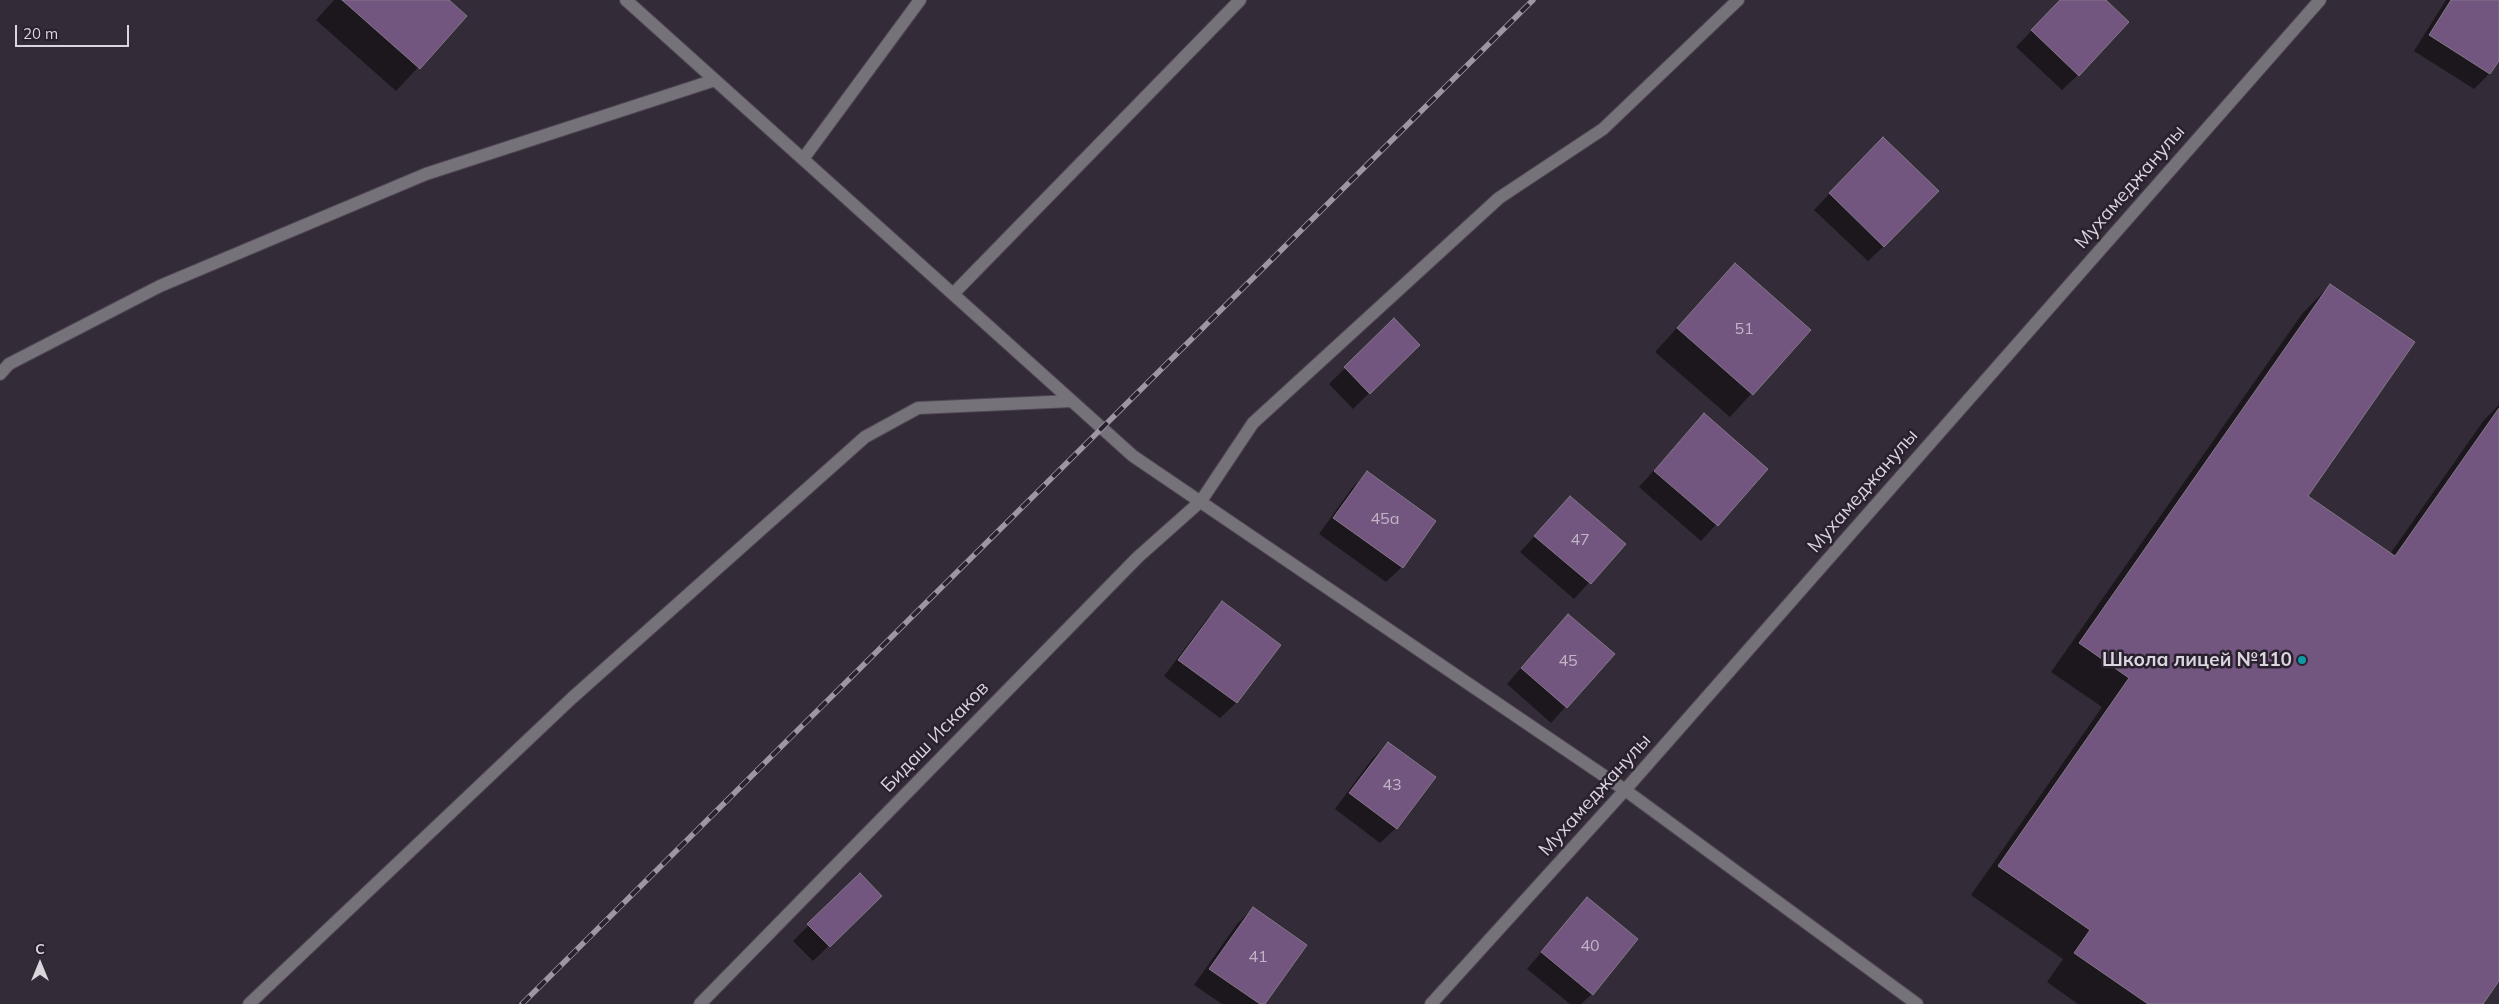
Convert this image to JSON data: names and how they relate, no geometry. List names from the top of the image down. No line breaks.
{"streets":{"street":["Мухамеджанулы","Бидаш Искаков"]},"places":["Школа лицей №110"],"house_numbers":["51","45а","47","45","43","40","41"],"scale_bar":"20 m","north":"top"}
